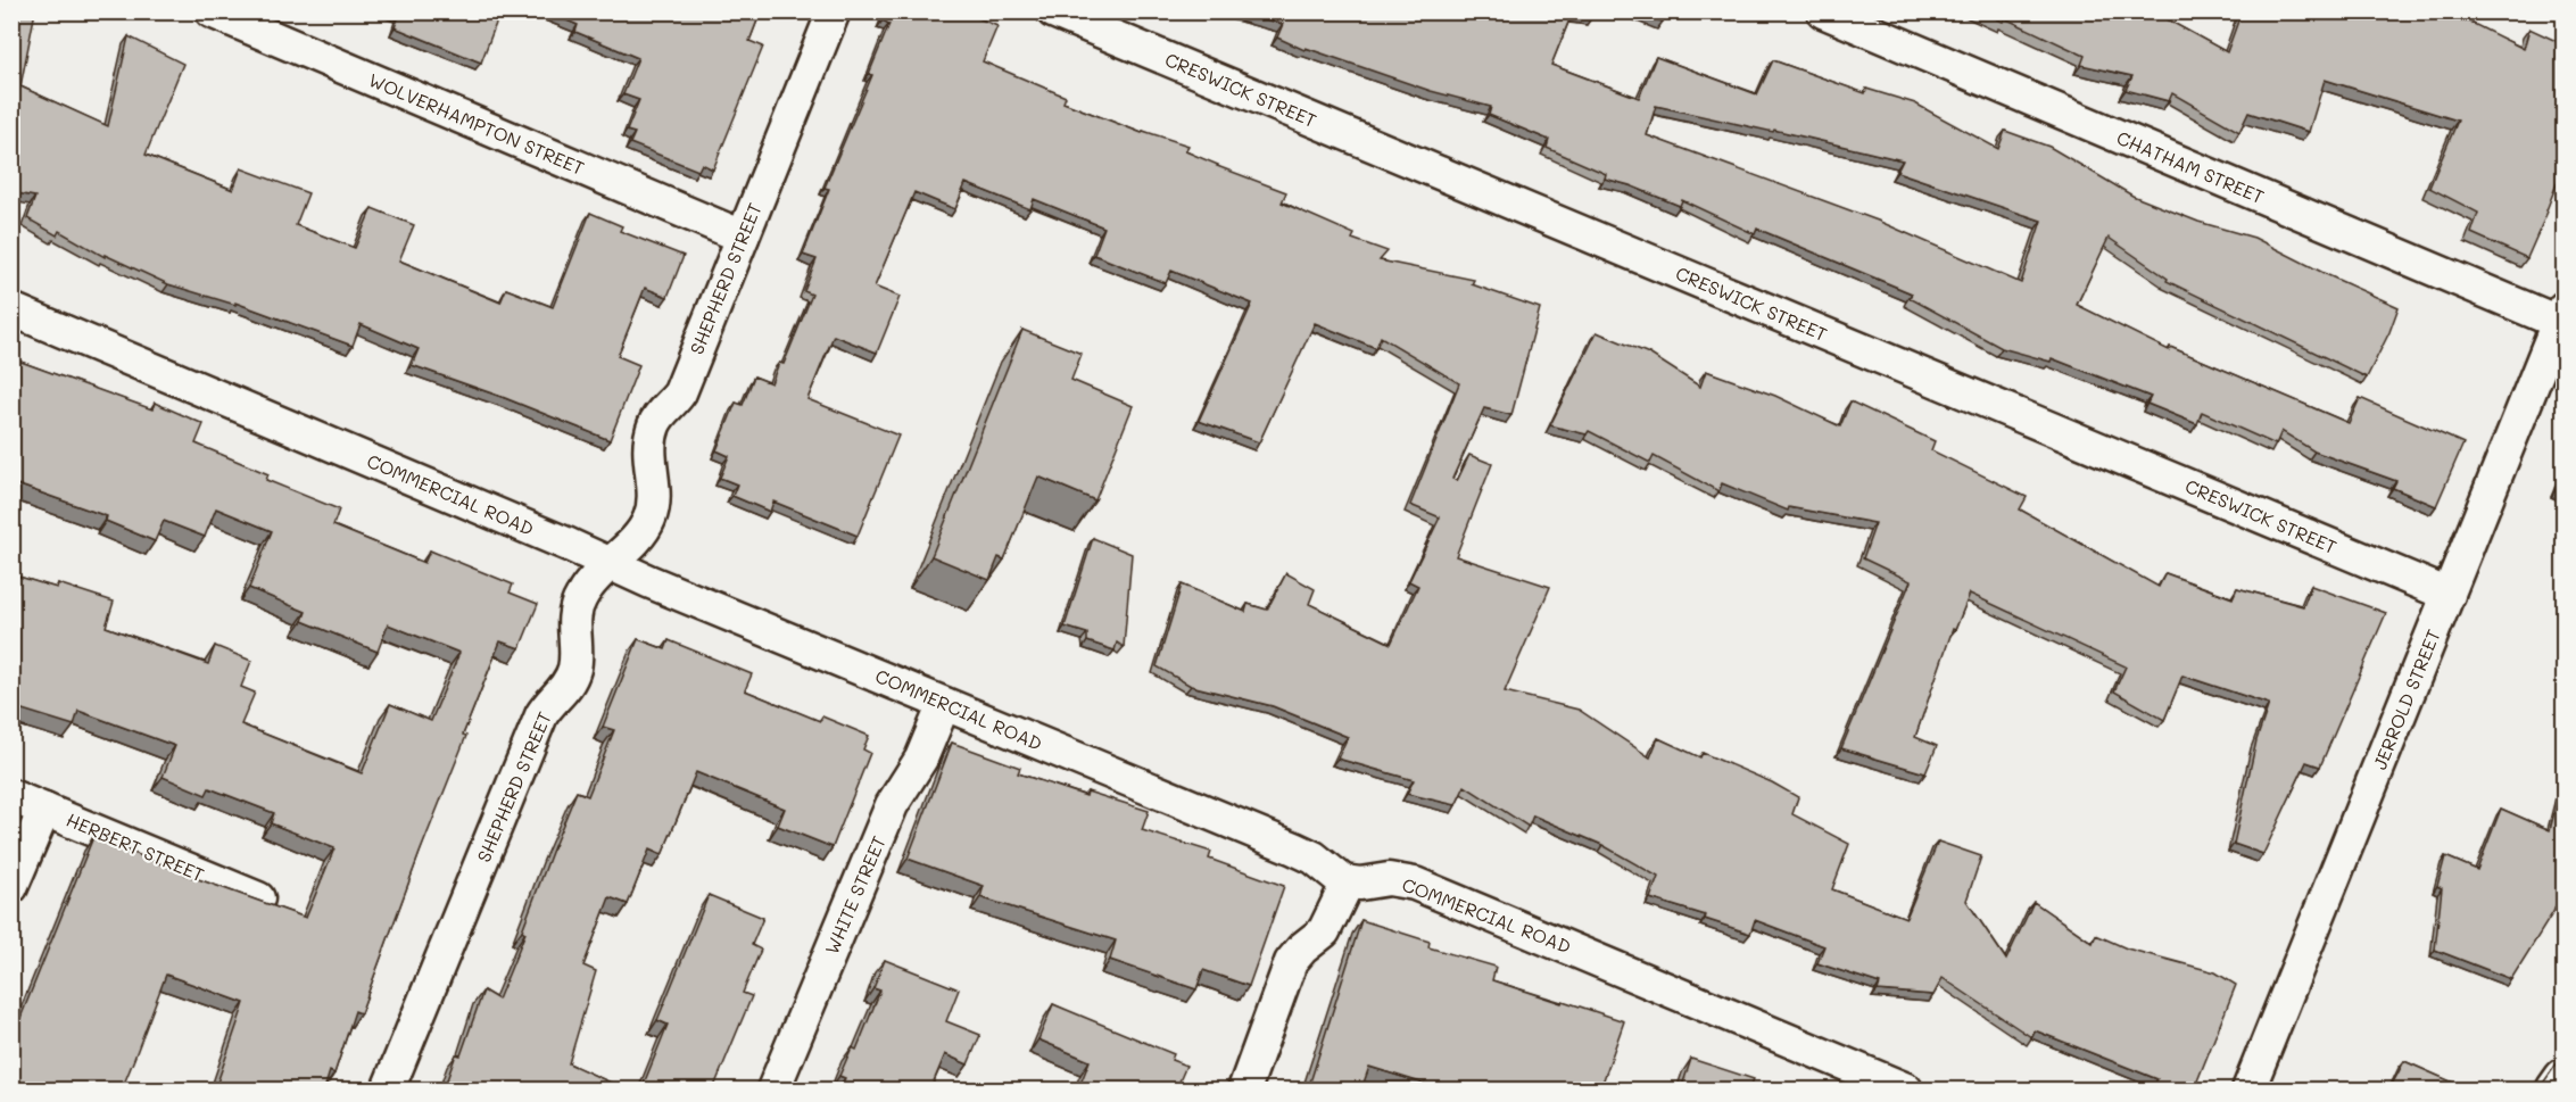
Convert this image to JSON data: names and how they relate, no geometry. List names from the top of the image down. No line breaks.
{"streets":{"street":["CRESWICK STREET","WOLVERHAMPTON STREET","CHATHAM STREET","SHEPHERD STREET","COMMERCIAL ROAD","JERROLD STREET","HERBERT STREET","WHITE STREET"]},"crossings":[["CRESWICK STREET","JERROLD STREET"],["WOLVERHAMPTON STREET","SHEPHERD STREET"],["CHATHAM STREET","JERROLD STREET"],["SHEPHERD STREET","COMMERCIAL ROAD"],["COMMERCIAL ROAD","WHITE STREET"]]}
